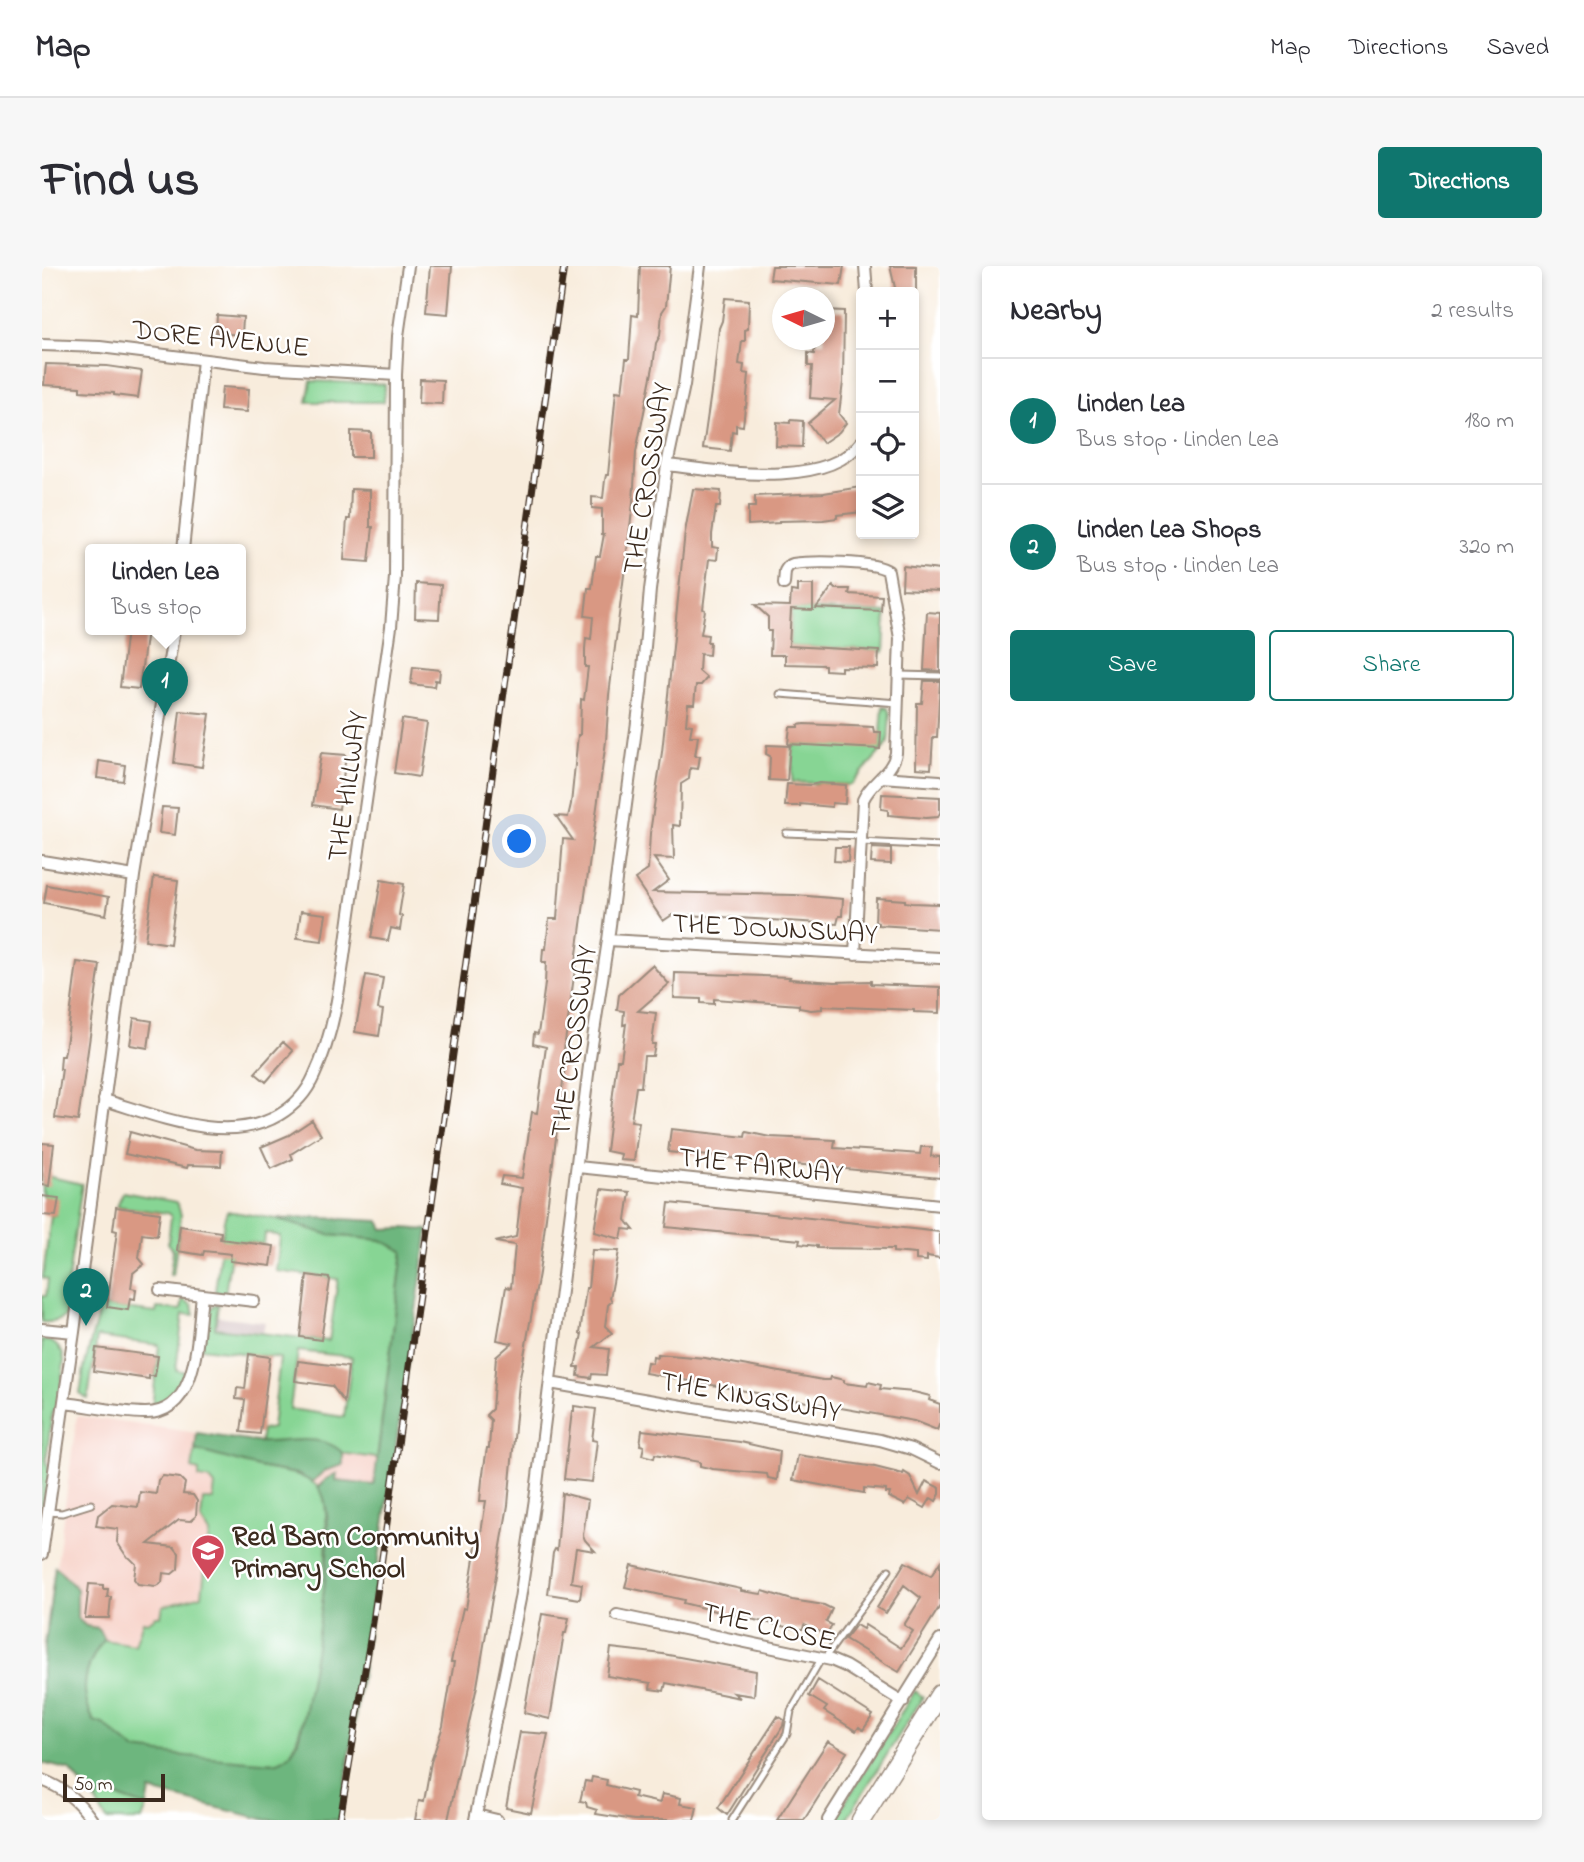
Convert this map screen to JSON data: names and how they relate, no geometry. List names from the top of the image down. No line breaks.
{"streets":{"street":["DORE AVENUE","THE CROSSWAY","THE HILLWAY","THE DOWNSWAY","THE FAIRWAY","THE KINGSWAY","THE CLOSE"]},"crossings":[["DORE AVENUE","THE HILLWAY"],["THE CROSSWAY","THE DOWNSWAY"],["THE CROSSWAY","THE FAIRWAY"],["THE CROSSWAY","THE KINGSWAY"]],"places":{"school or university":["Red Barn Community Primary School"]},"scale_bar":"50 m","north":"left","page":{"header":"Map","nav":["Map","Directions","Saved"],"title":"Find us","buttons":["Directions",["Save","Share"]],"heading":["Nearby","2 results"],"map_buttons":["+","−"],"list":[{"mark":"1","name":"Linden Lea","note":"Bus stop · Linden Lea","value":"180 m"},{"mark":"2","name":"Linden Lea Shops","note":"Bus stop · Linden Lea","value":"320 m"}],"popup":["Linden Lea","Bus stop"],"pins":["1","2"],"scale":"50 m"}}
